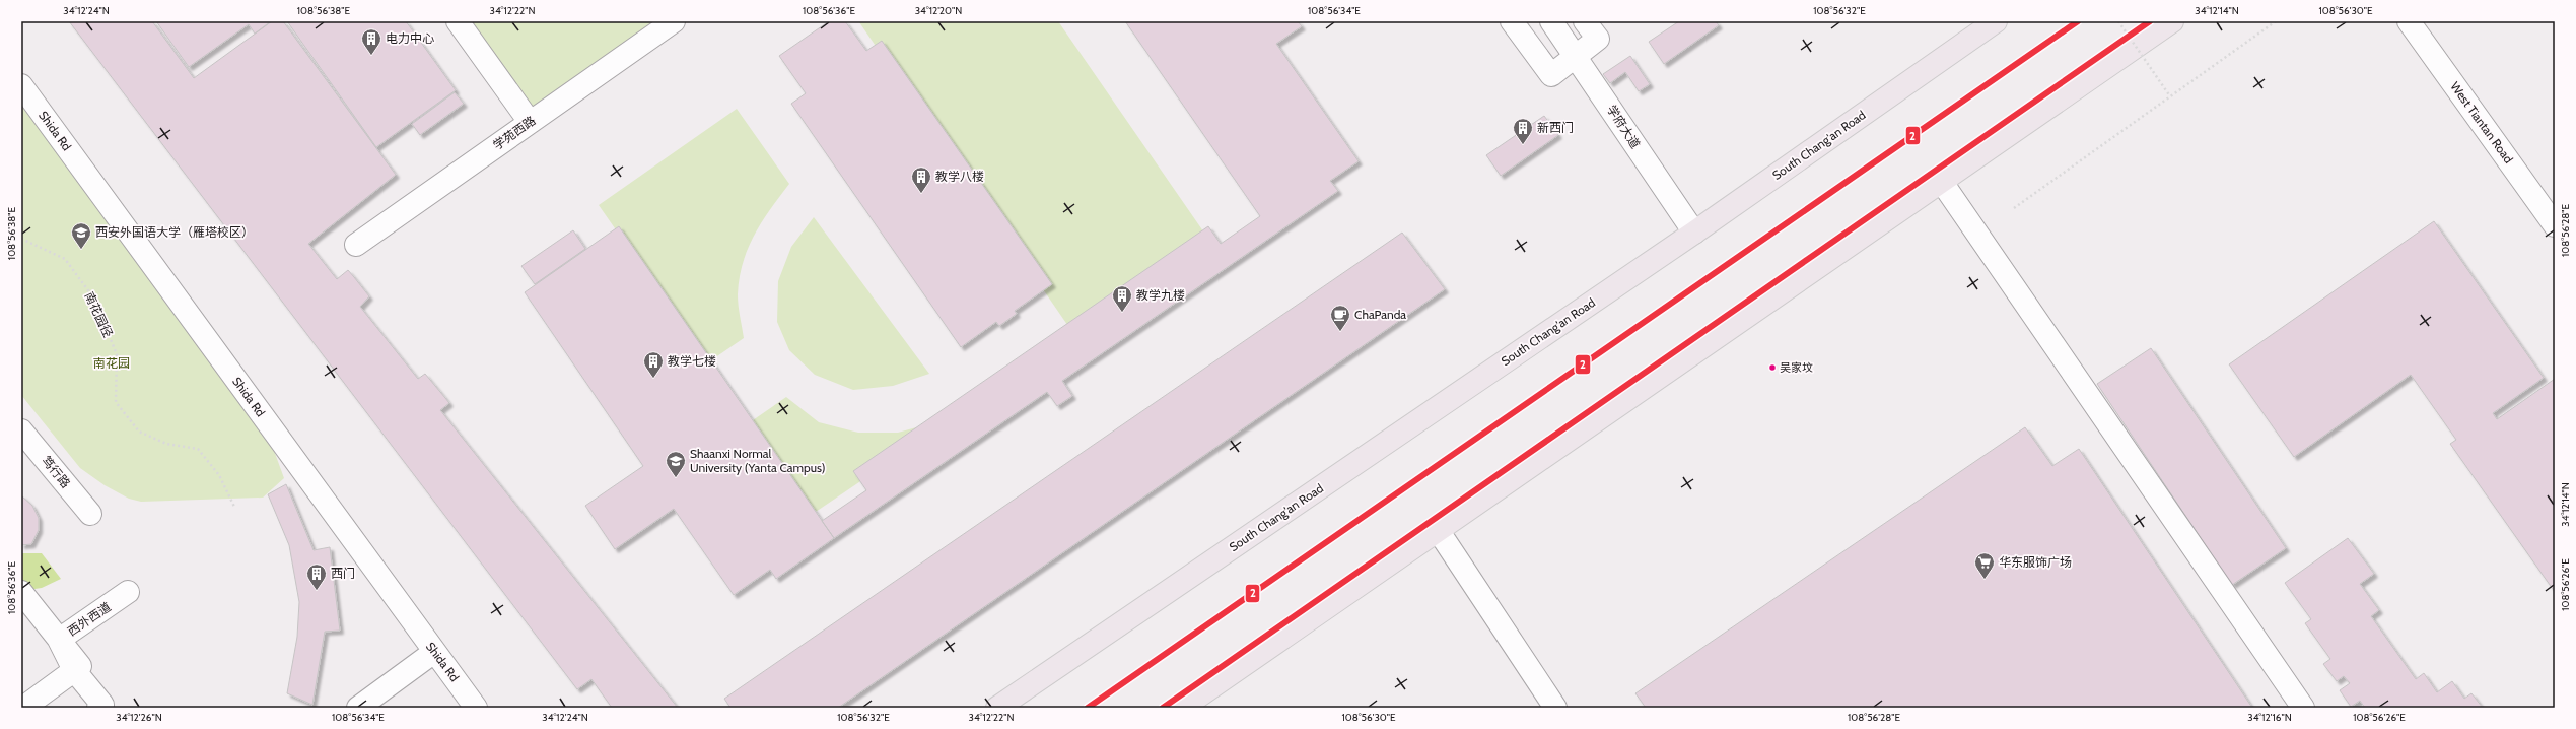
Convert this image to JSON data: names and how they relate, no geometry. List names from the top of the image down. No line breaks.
{"streets":{"main road":["South Chang'an Road"],"street":["West Tiantan Road","学府大道","Shida Rd","学苑西路","笃行路","西外西道"],"path":["南花园径"]},"crossings":[["学府大道","South Chang'an Road"]],"parks":["南花园"],"places":{"building":["电力中心","新西门","教学八楼","教学九楼","教学七楼","西门"],"school or university":["西安外国语大学（雁塔校区）","Shaanxi Normal University (Yanta Campus)"],"cafe":["ChaPanda"],"other":["吴家坟"],"supermarket":["华东服饰广场"]},"lines":["transit line 2"],"coordinates":["34°12'24\"N","108°56'38\"E","34°12'22\"N","108°56'36\"E","34°12'20\"N","108°56'34\"E","108°56'32\"E","34°12'14\"N","108°56'30\"E","108°56'28\"E","108°56'26\"E","34°12'26\"N","34°12'16\"N"]}
